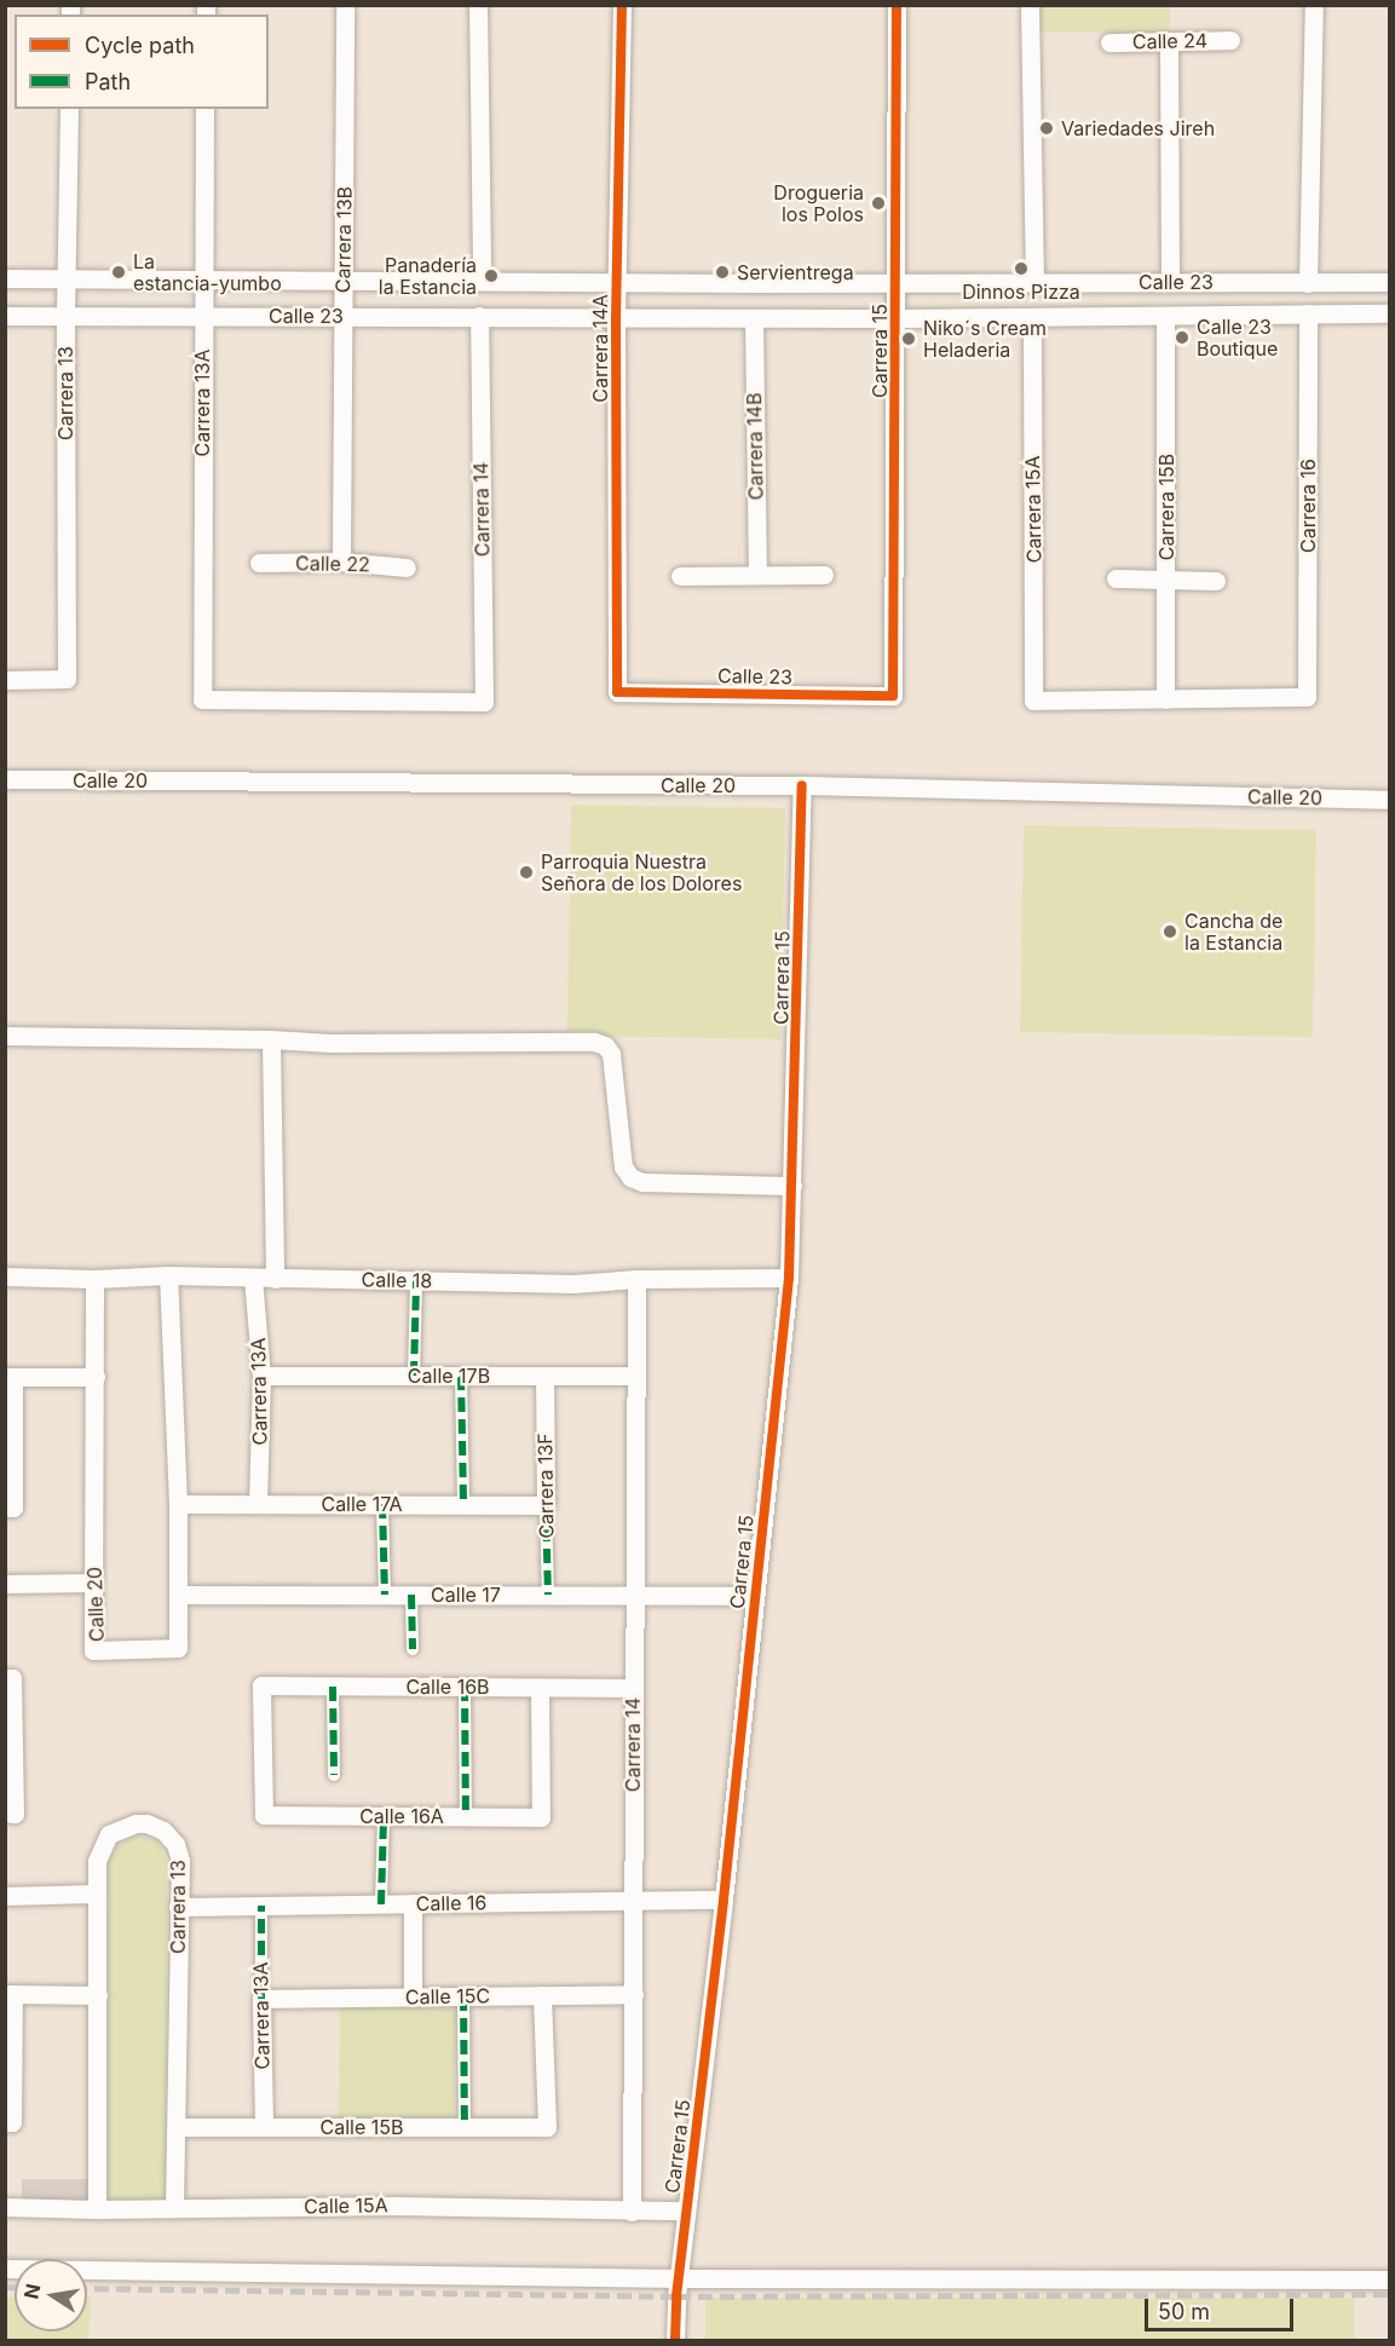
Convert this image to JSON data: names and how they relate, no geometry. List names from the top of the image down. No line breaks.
{"streets":{"street":["Calle 24","Carrera 13B","Calle 23","Carrera 14A","Carrera 15","Carrera 13","Carrera 13A","Carrera 14B","Carrera 16","Carrera 15B","Carrera 14","Carrera 15A","Calle 22","Calle 20","Calle 18","Calle 17B","Carrera 13F","Calle 17A","Calle 17","Calle 16B","Calle 16A","Calle 16","Calle 15C","Calle 15B","Calle 15A"]},"crossings":[["Carrera 13B","Calle 23"],["Carrera 13B","Calle 22"],["Calle 23","Carrera 14A"],["Calle 23","Carrera 15"],["Calle 23","Carrera 13"],["Calle 23","Carrera 13A"],["Calle 23","Carrera 14B"],["Calle 23","Carrera 16"],["Calle 23","Carrera 15B"],["Calle 23","Carrera 14"],["Calle 23","Carrera 15A"],["Carrera 15","Calle 20"],["Carrera 15","Calle 18"],["Carrera 15","Calle 17"],["Carrera 15","Calle 16"],["Carrera 15","Calle 15A"],["Carrera 13","Calle 16"],["Carrera 13","Calle 15B"],["Carrera 13","Calle 15A"],["Carrera 13A","Carrera 14"],["Carrera 13A","Calle 18"],["Carrera 13A","Calle 17B"],["Carrera 13A","Calle 17A"],["Carrera 13A","Calle 16"],["Carrera 13A","Calle 15C"],["Carrera 13A","Calle 15B"],["Carrera 16","Carrera 15B"],["Carrera 16","Carrera 15A"],["Carrera 15B","Carrera 15A"],["Carrera 14","Calle 18"],["Carrera 14","Calle 17B"],["Carrera 14","Calle 17"],["Carrera 14","Calle 16B"],["Carrera 14","Calle 16"],["Carrera 14","Calle 15C"],["Carrera 14","Calle 15A"],["Calle 20","Calle 18"],["Calle 20","Calle 17A"],["Calle 20","Calle 17"],["Calle 17B","Carrera 13F"],["Carrera 13F","Calle 17A"],["Carrera 13F","Calle 17"],["Calle 16B","Calle 16A"],["Calle 15C","Calle 15B"]],"places":["Variedades Jireh","Drogueria los Polos","Dinnos Pizza","La estancia-yumbo","Servientrega","Panadería la Estancia","Calle 23 Boutique","Niko´s Cream Heladeria","Parroquia Nuestra Señora de los Dolores","Cancha de la Estancia"],"legend":["Cycle path","Path"],"scale_bar":"50 m","north":"left"}
